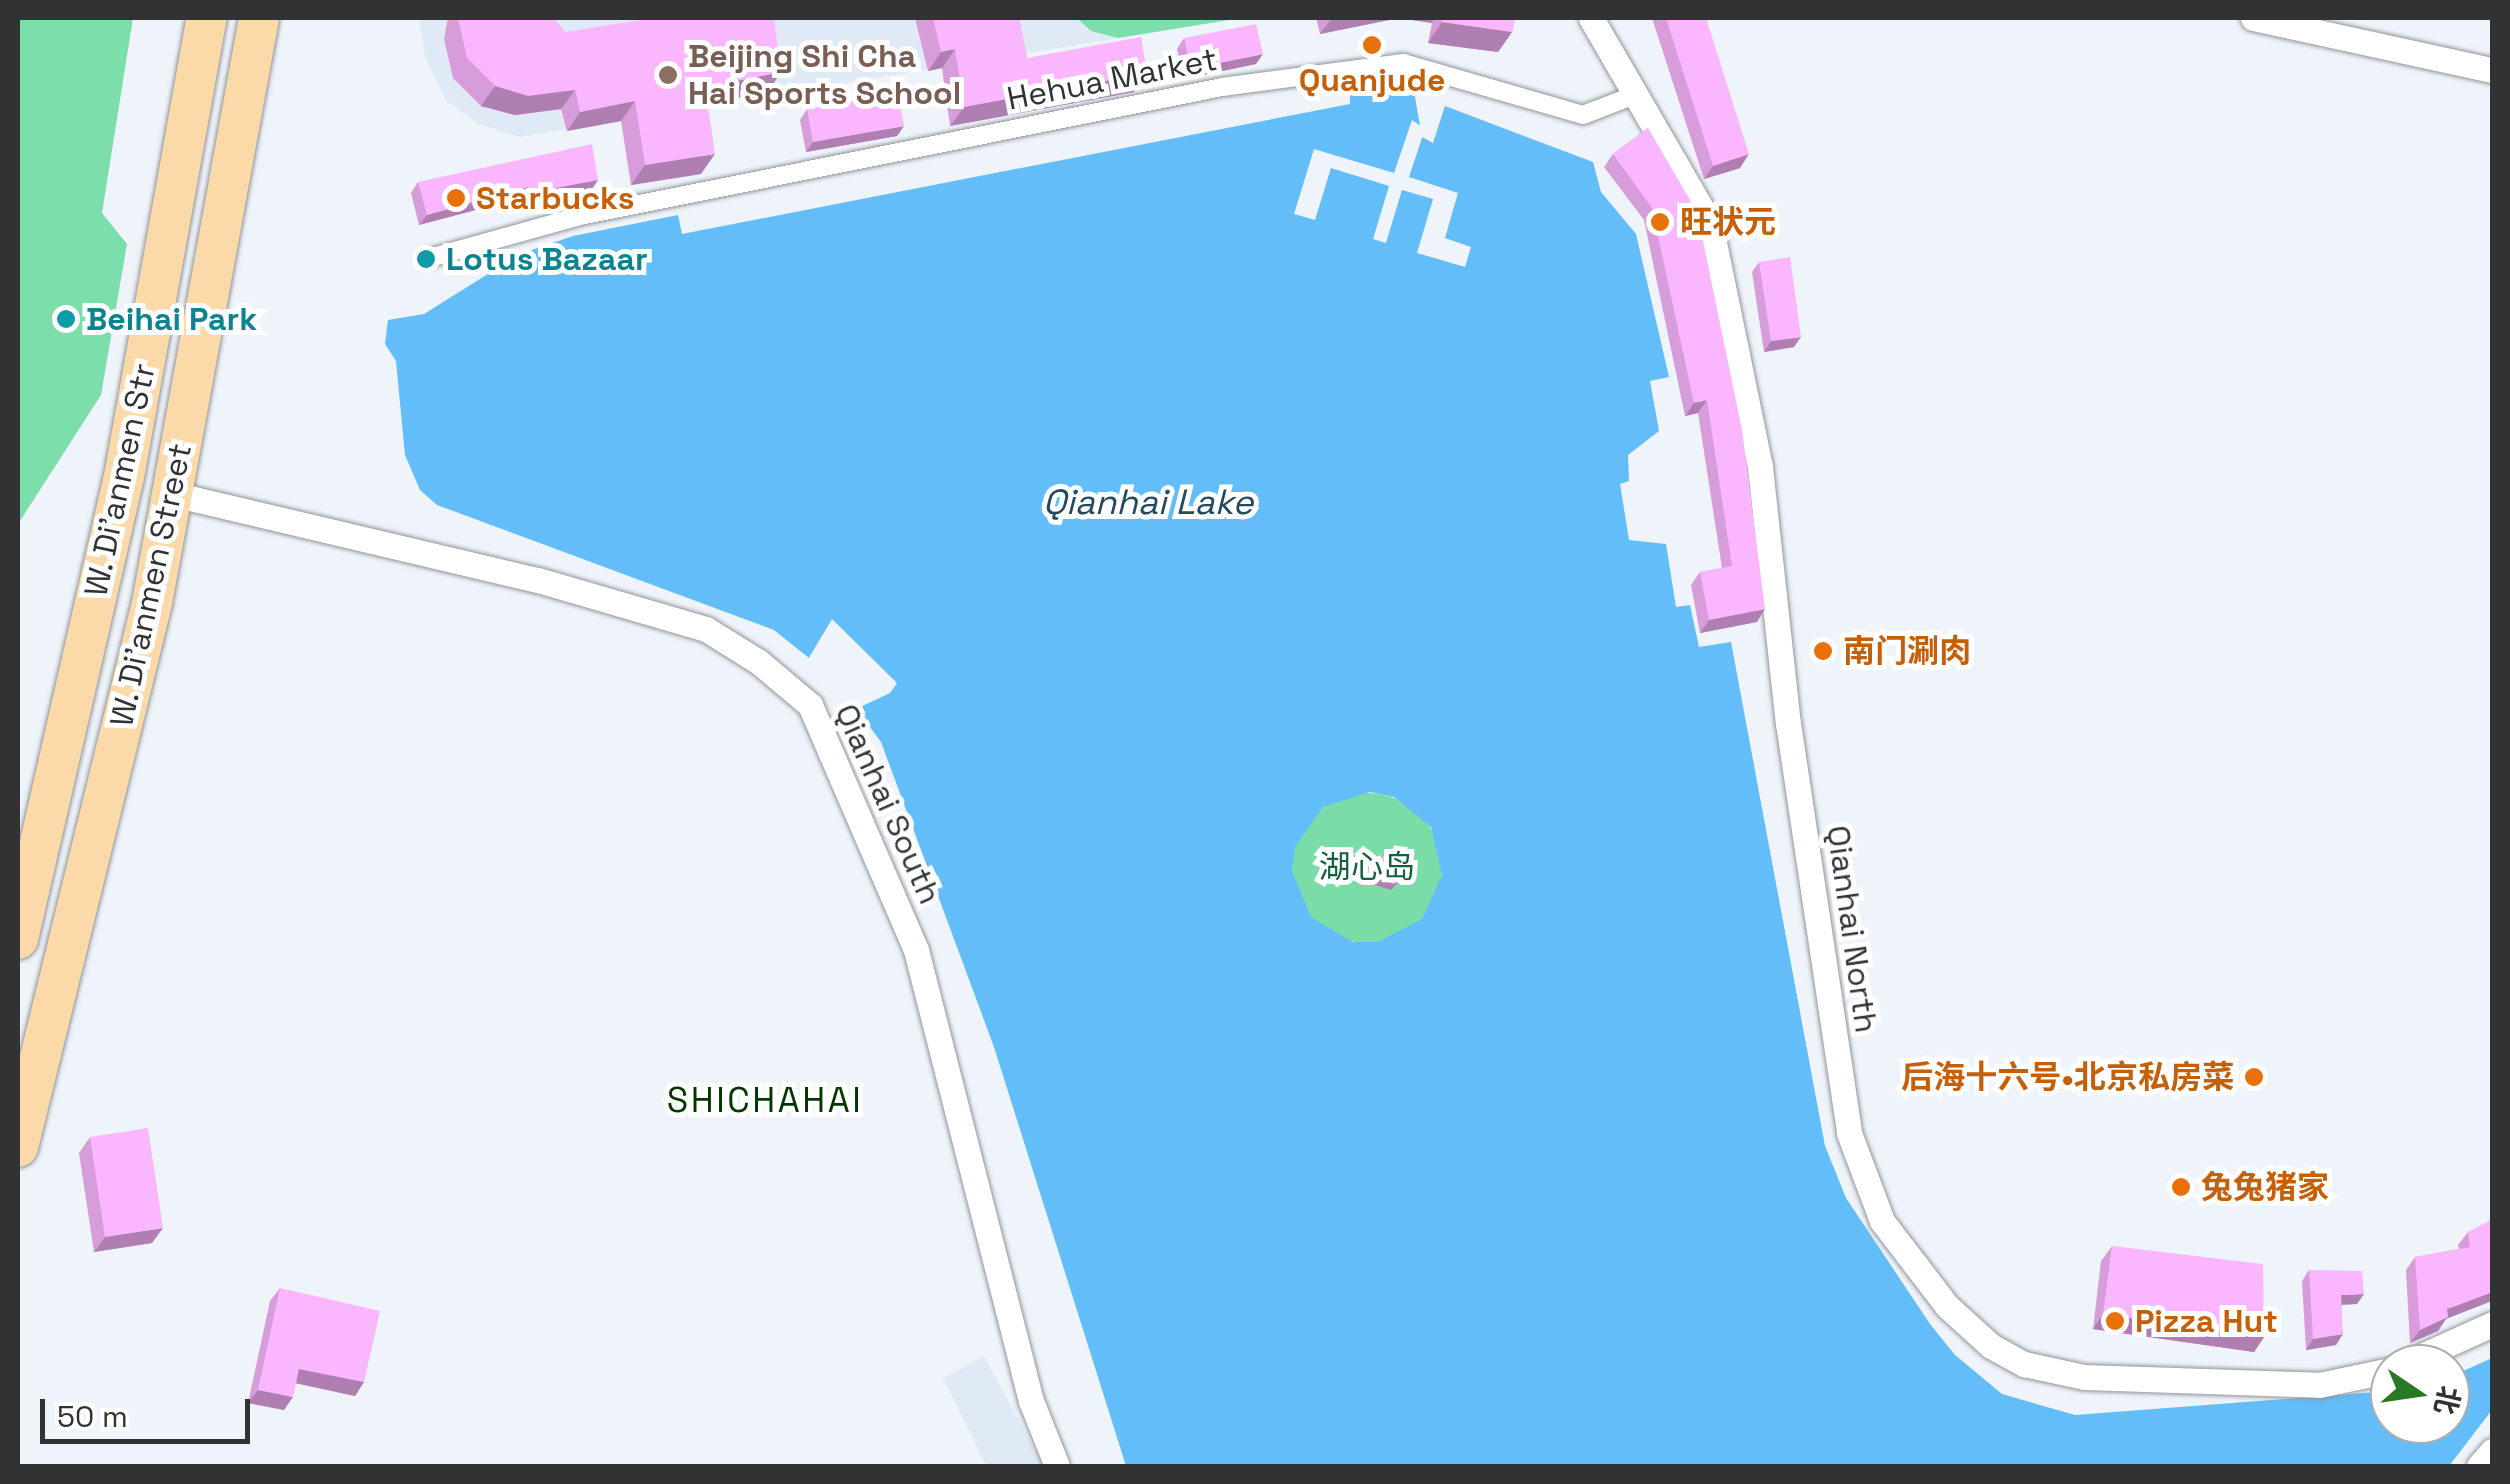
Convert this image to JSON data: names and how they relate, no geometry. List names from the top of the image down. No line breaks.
{"streets":{"main road":["W. Di'anmen Str","W. Di'anmen Street"],"street":["Hehua Market","Qianhai South","Qianhai North"]},"crossings":[["Hehua Market","Qianhai North"],["W. Di'anmen Street","Qianhai South"]],"districts":["SHICHAHAI"],"water":["Qianhai Lake"],"parks":["湖心岛"],"places":["Quanjude","Beijing Shi Cha Hai Sports School","Starbucks","旺状元","Lotus Bazaar","Beihai Park","南门涮肉","后海十六号•北京私房菜","兔兔猪家","Pizza Hut"],"scale_bar":"50 m","north":"right"}
